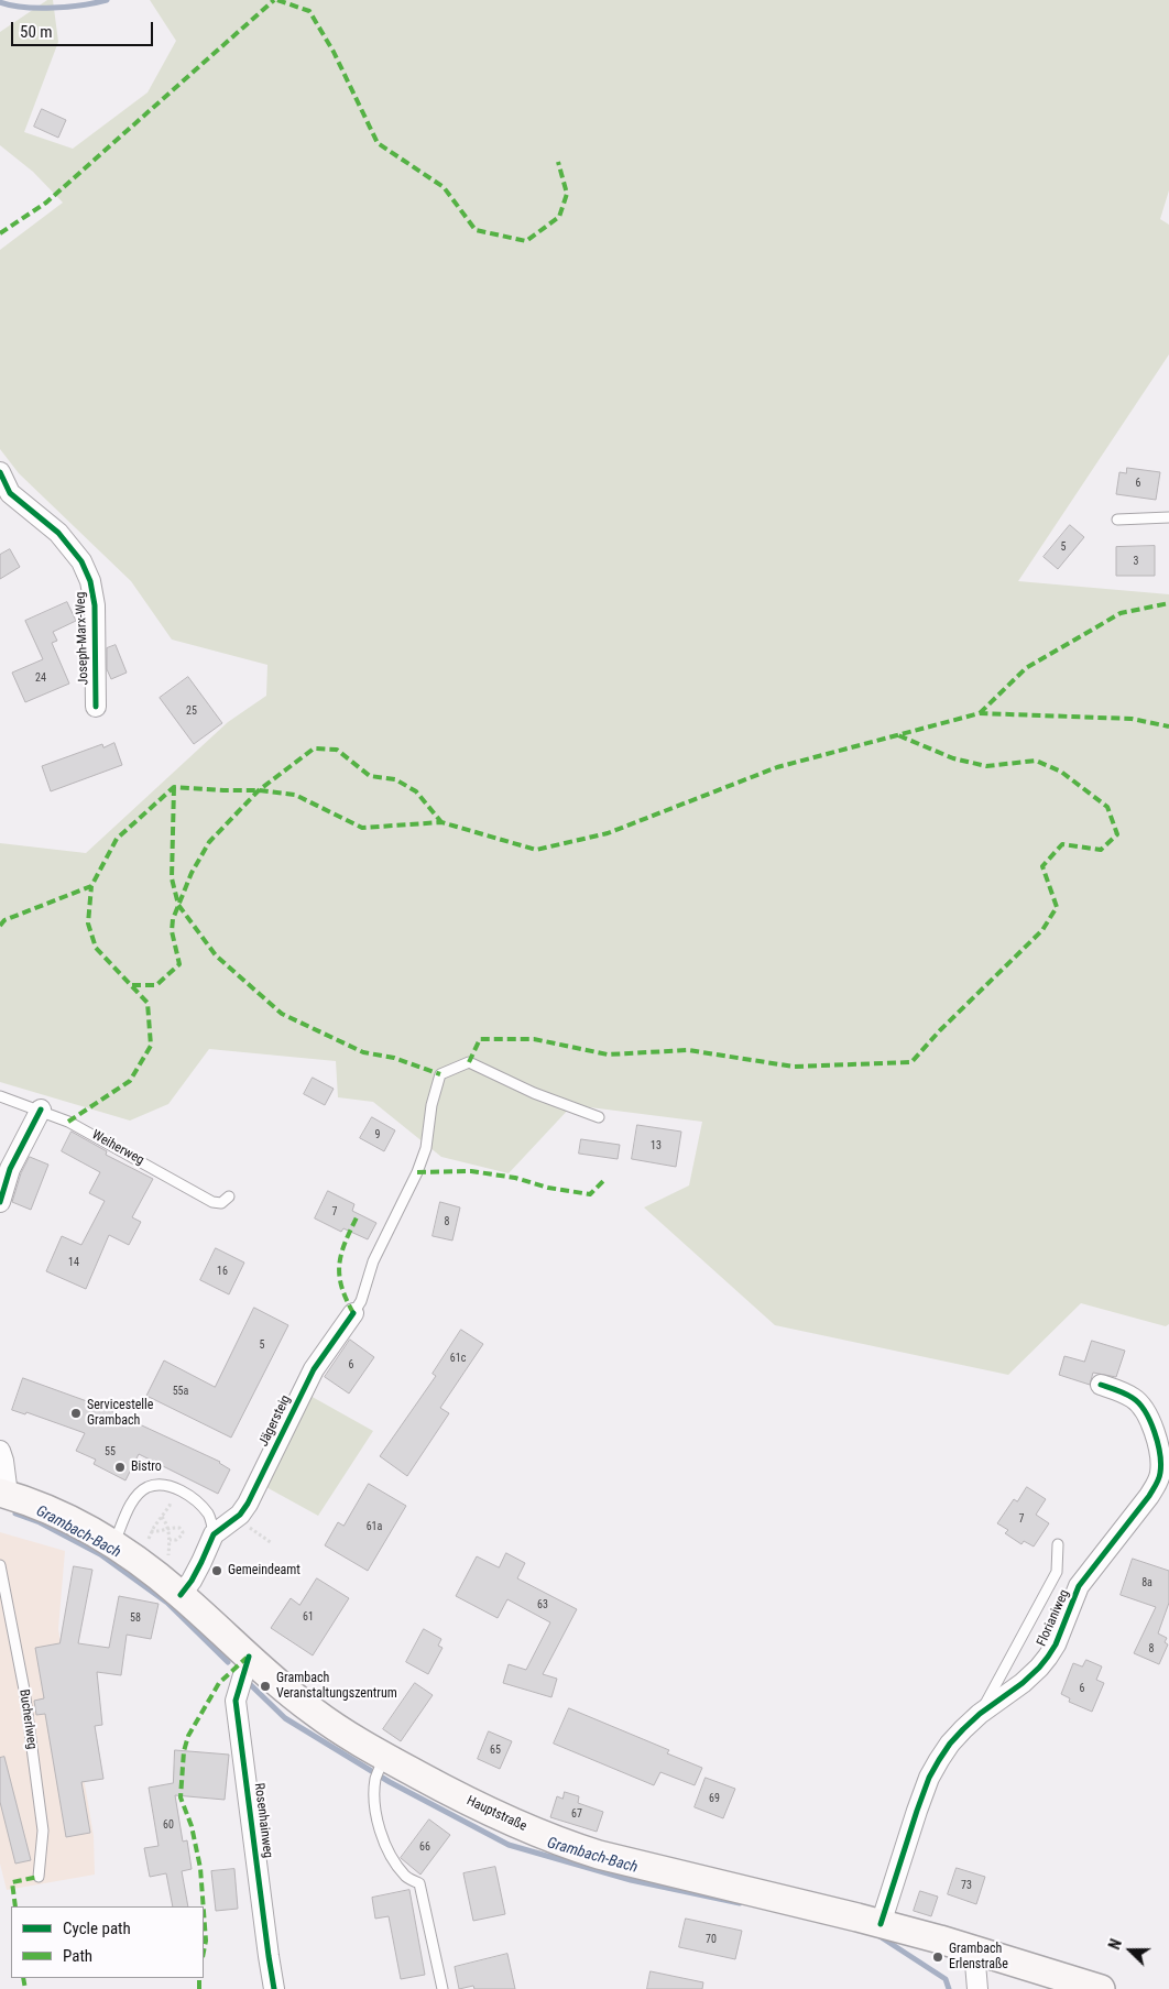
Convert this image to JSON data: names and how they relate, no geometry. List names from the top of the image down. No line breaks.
{"streets":{"main road":["Hauptstraße"],"street":["Joseph-Marx-Weg","Jägersteig","Florianiweg","Rosenhainweg"],"lane":["Weiherweg","Bucherlweg"]},"crossings":[["Florianiweg","Hauptstraße"],["Hauptstraße","Rosenhainweg"]],"water":["Grambach-Bach"],"places":["Servicestelle Grambach","Bistro","Gemeindeamt","Grambach Veranstaltungszentrum","Grambach Erlenstraße"],"house_numbers":["6","5","3","24","25","9","13","7","8","14","16","5","61c","6","55a","55","7","61a","8a","63","61","58","8","6","65","69","67","60","66","73","70"],"legend":["Cycle path","Path"],"scale_bar":"50 m","north":"left"}
